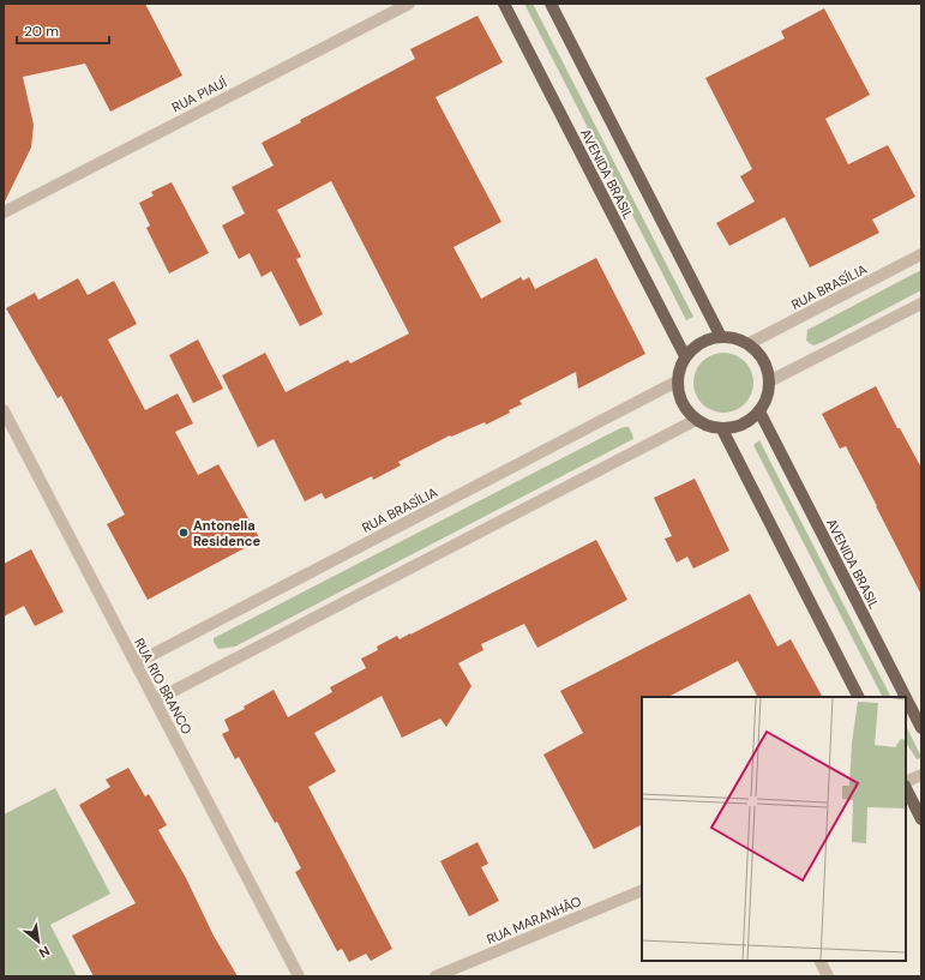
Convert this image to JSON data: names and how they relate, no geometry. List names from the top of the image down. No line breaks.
{"streets":{"main road":["AVENIDA BRASIL"],"street":["RUA PIAUÍ","RUA BRASÍLIA","RUA RIO BRANCO","RUA MARANHÃO"]},"crossings":[["AVENIDA BRASIL","RUA BRASÍLIA"],["RUA BRASÍLIA","RUA RIO BRANCO"]],"places":["Antonella Residence"],"scale_bar":"20 m","north":"bottom right"}
